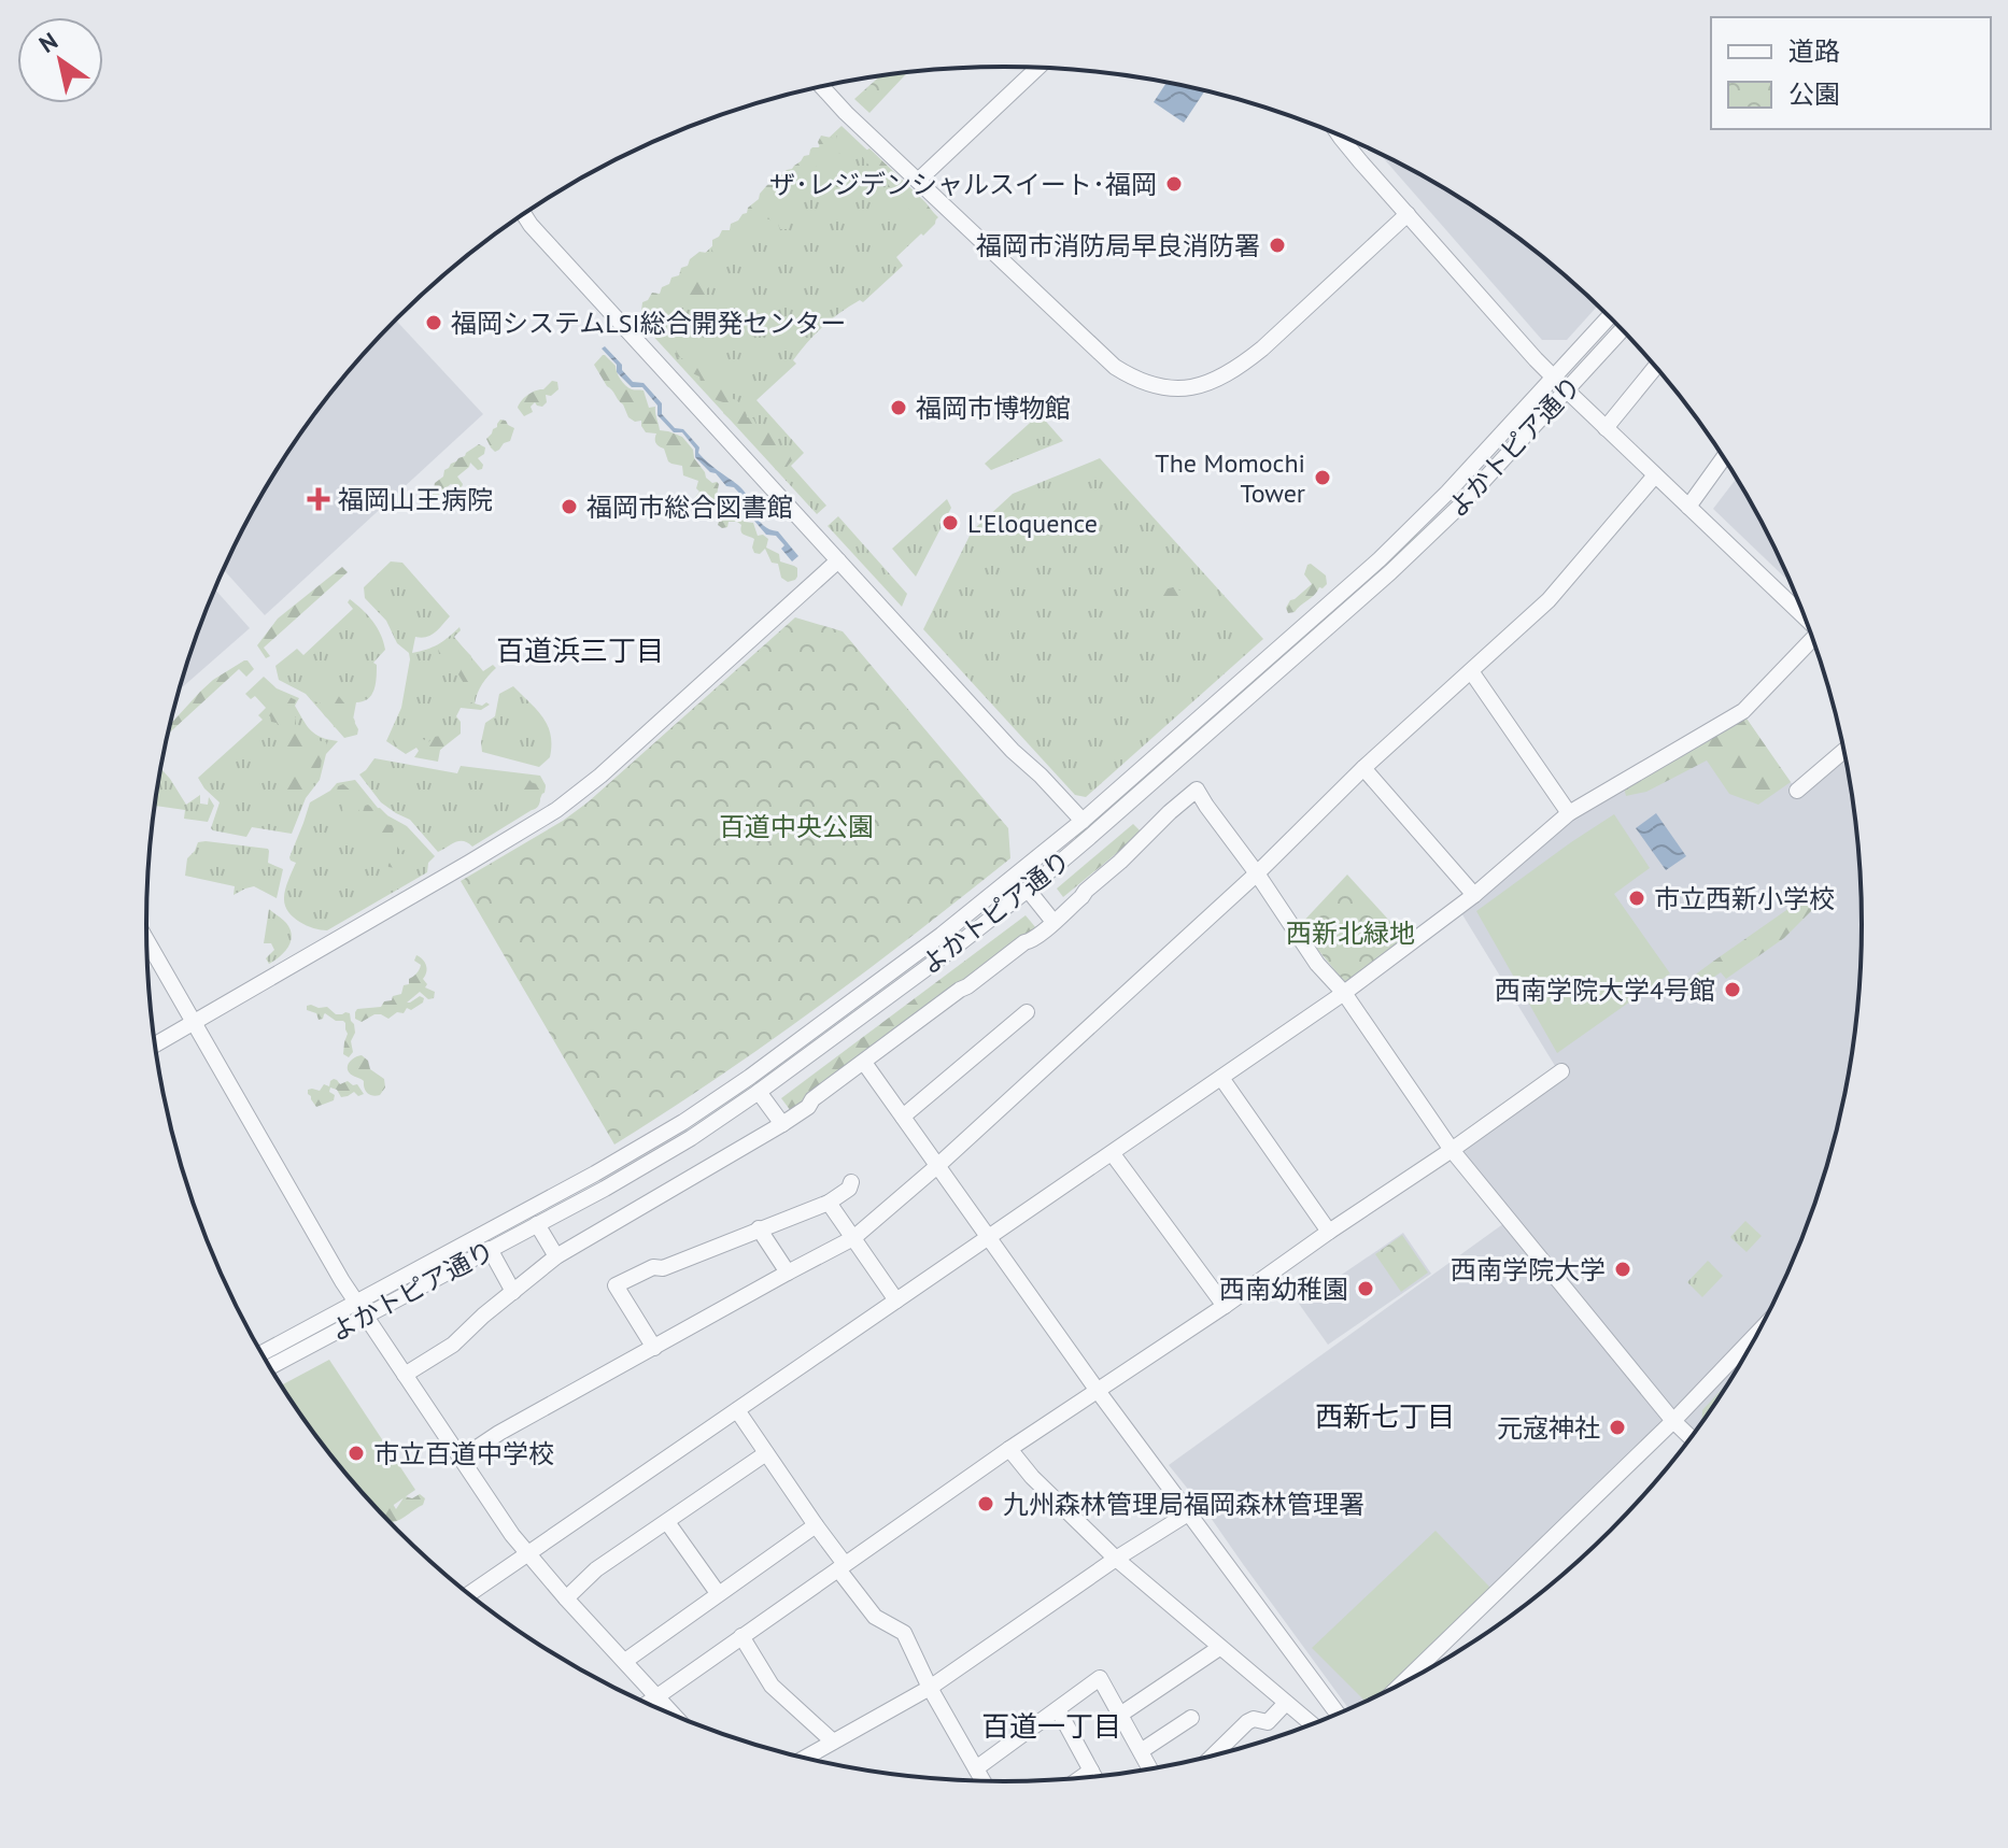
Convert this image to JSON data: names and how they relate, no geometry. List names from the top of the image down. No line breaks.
{"streets":{"street":["よかトピア通り"]},"districts":["百道浜三丁目","西新七丁目","百道一丁目"],"parks":["百道中央公園","西新北緑地"],"places":{"other":["ザ･レジデンシャルスイート･福岡","福岡市消防局早良消防署","福岡システムLSI総合開発センター","福岡市博物館","The Momochi Tower","福岡市総合図書館","L'Eloquence","市立西新小学校","西南学院大学4号館","西南学院大学","西南幼稚園","元寇神社","市立百道中学校","九州森林管理局福岡森林管理署"],"health":["福岡山王病院"]},"legend":["道路","公園"],"north":"top left"}
